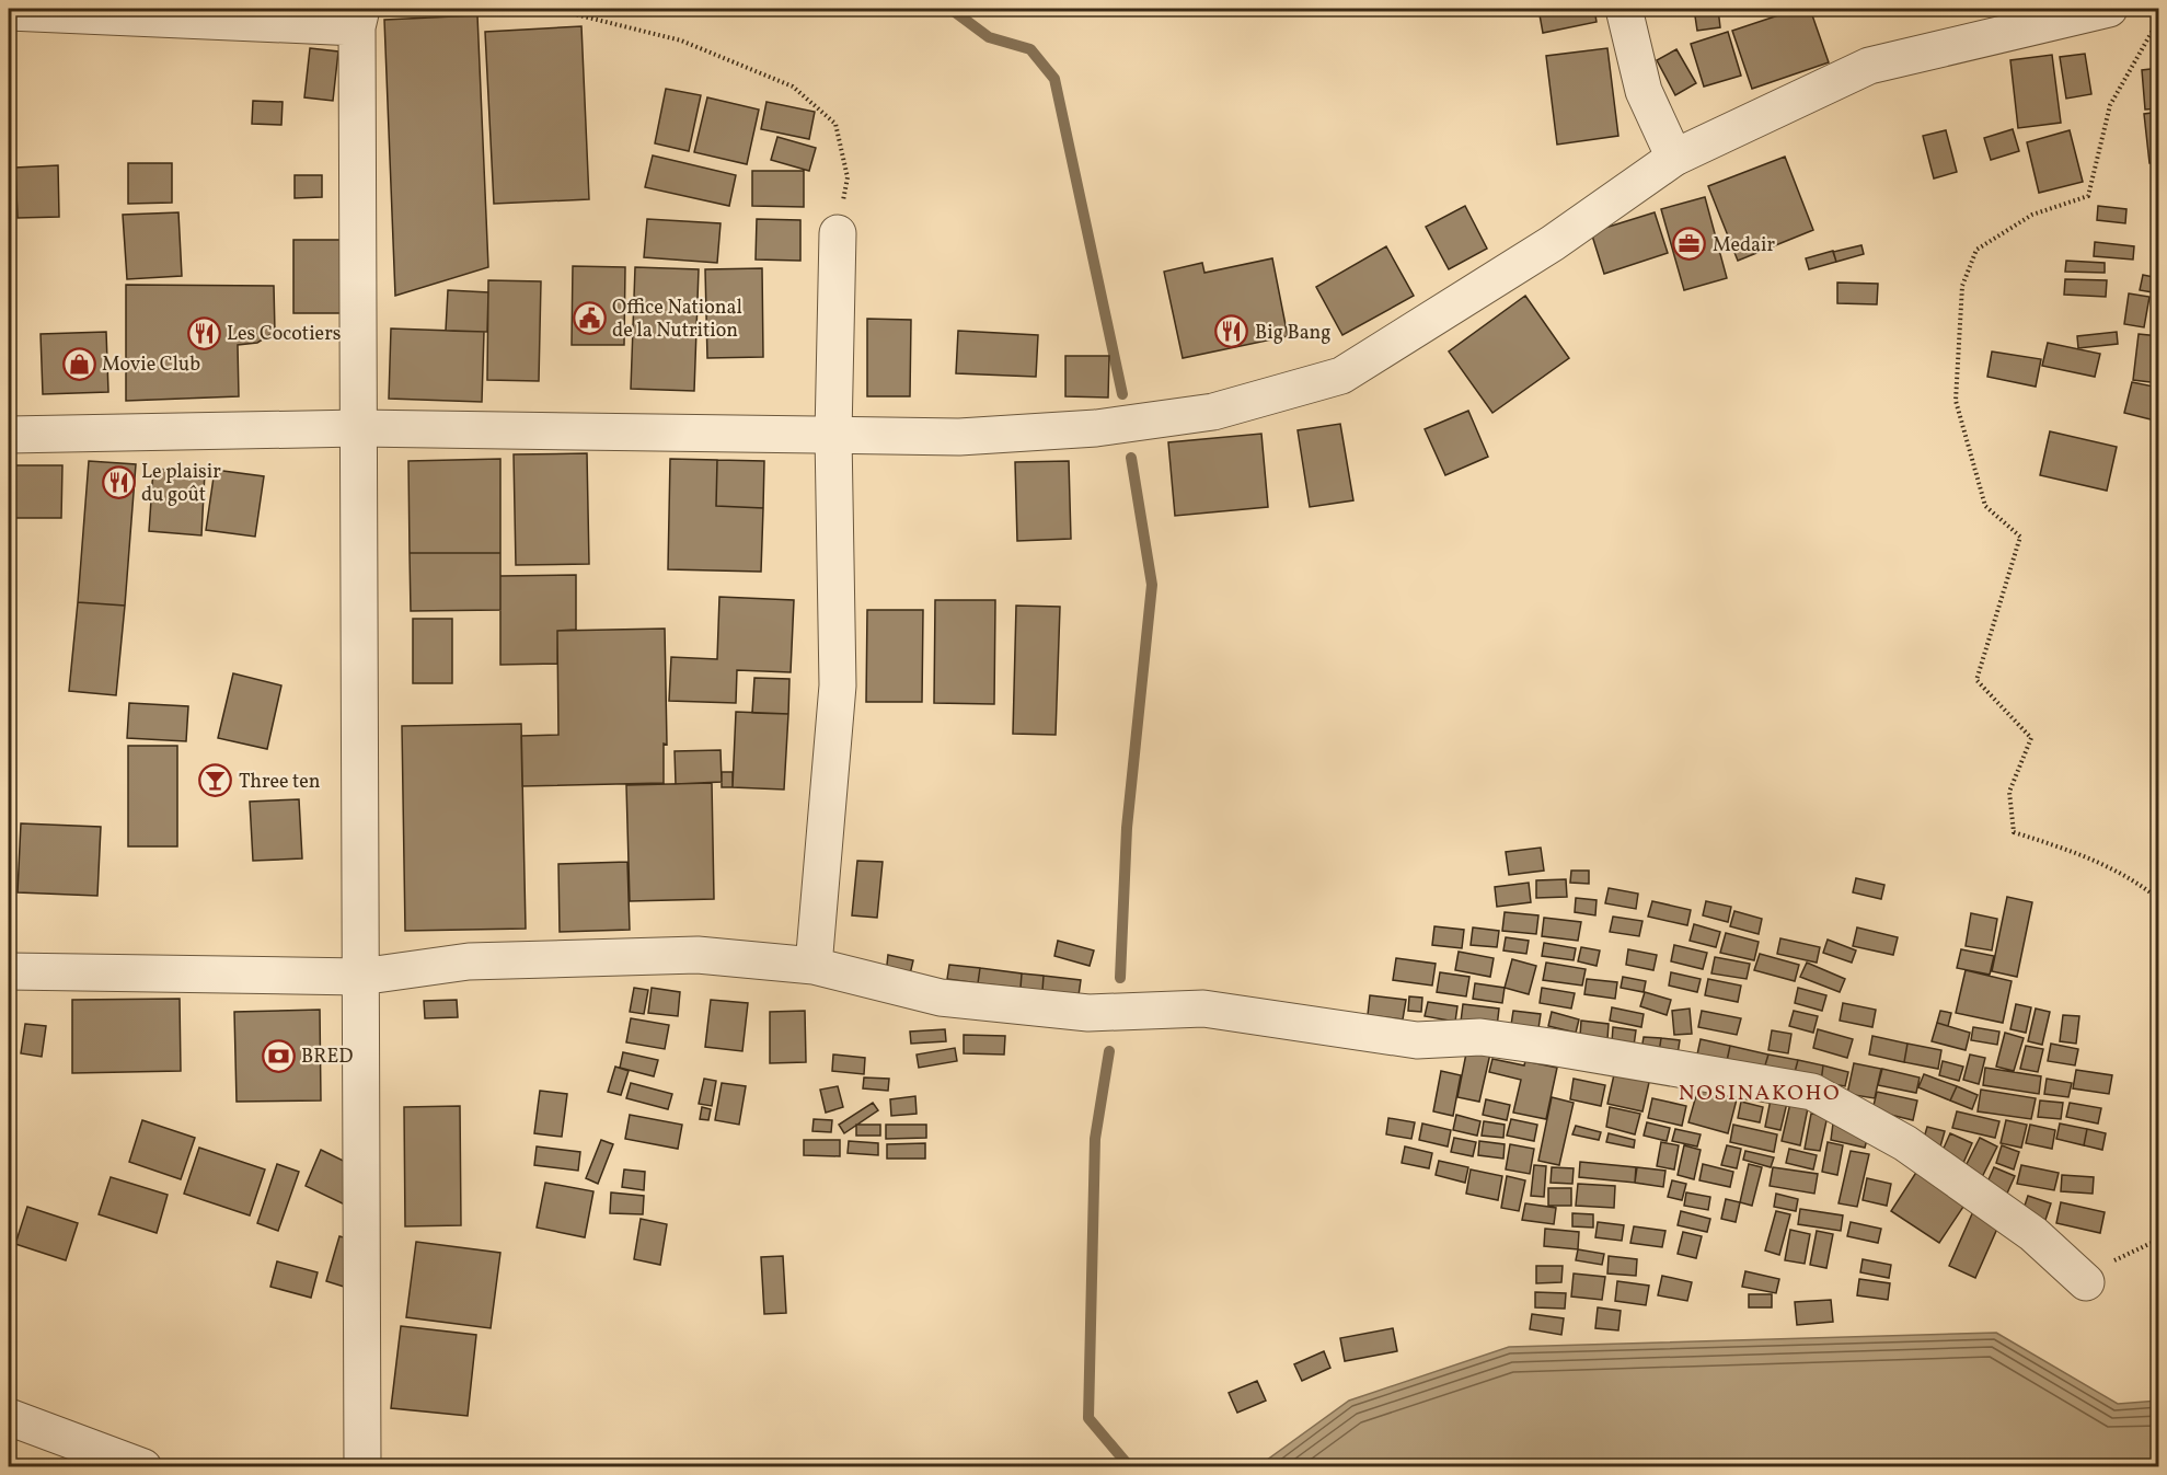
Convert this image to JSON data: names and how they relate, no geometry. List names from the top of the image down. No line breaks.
{"districts":["NOSINAKOHO"],"places":{"office":["Medair"],"public building":["Office National de la Nutrition"],"restaurant":["Big Bang","Les Cocotiers","Le plaisir du goût"],"shop":["Movie Club"],"bar":["Three ten"],"bank":["BRED"]}}
